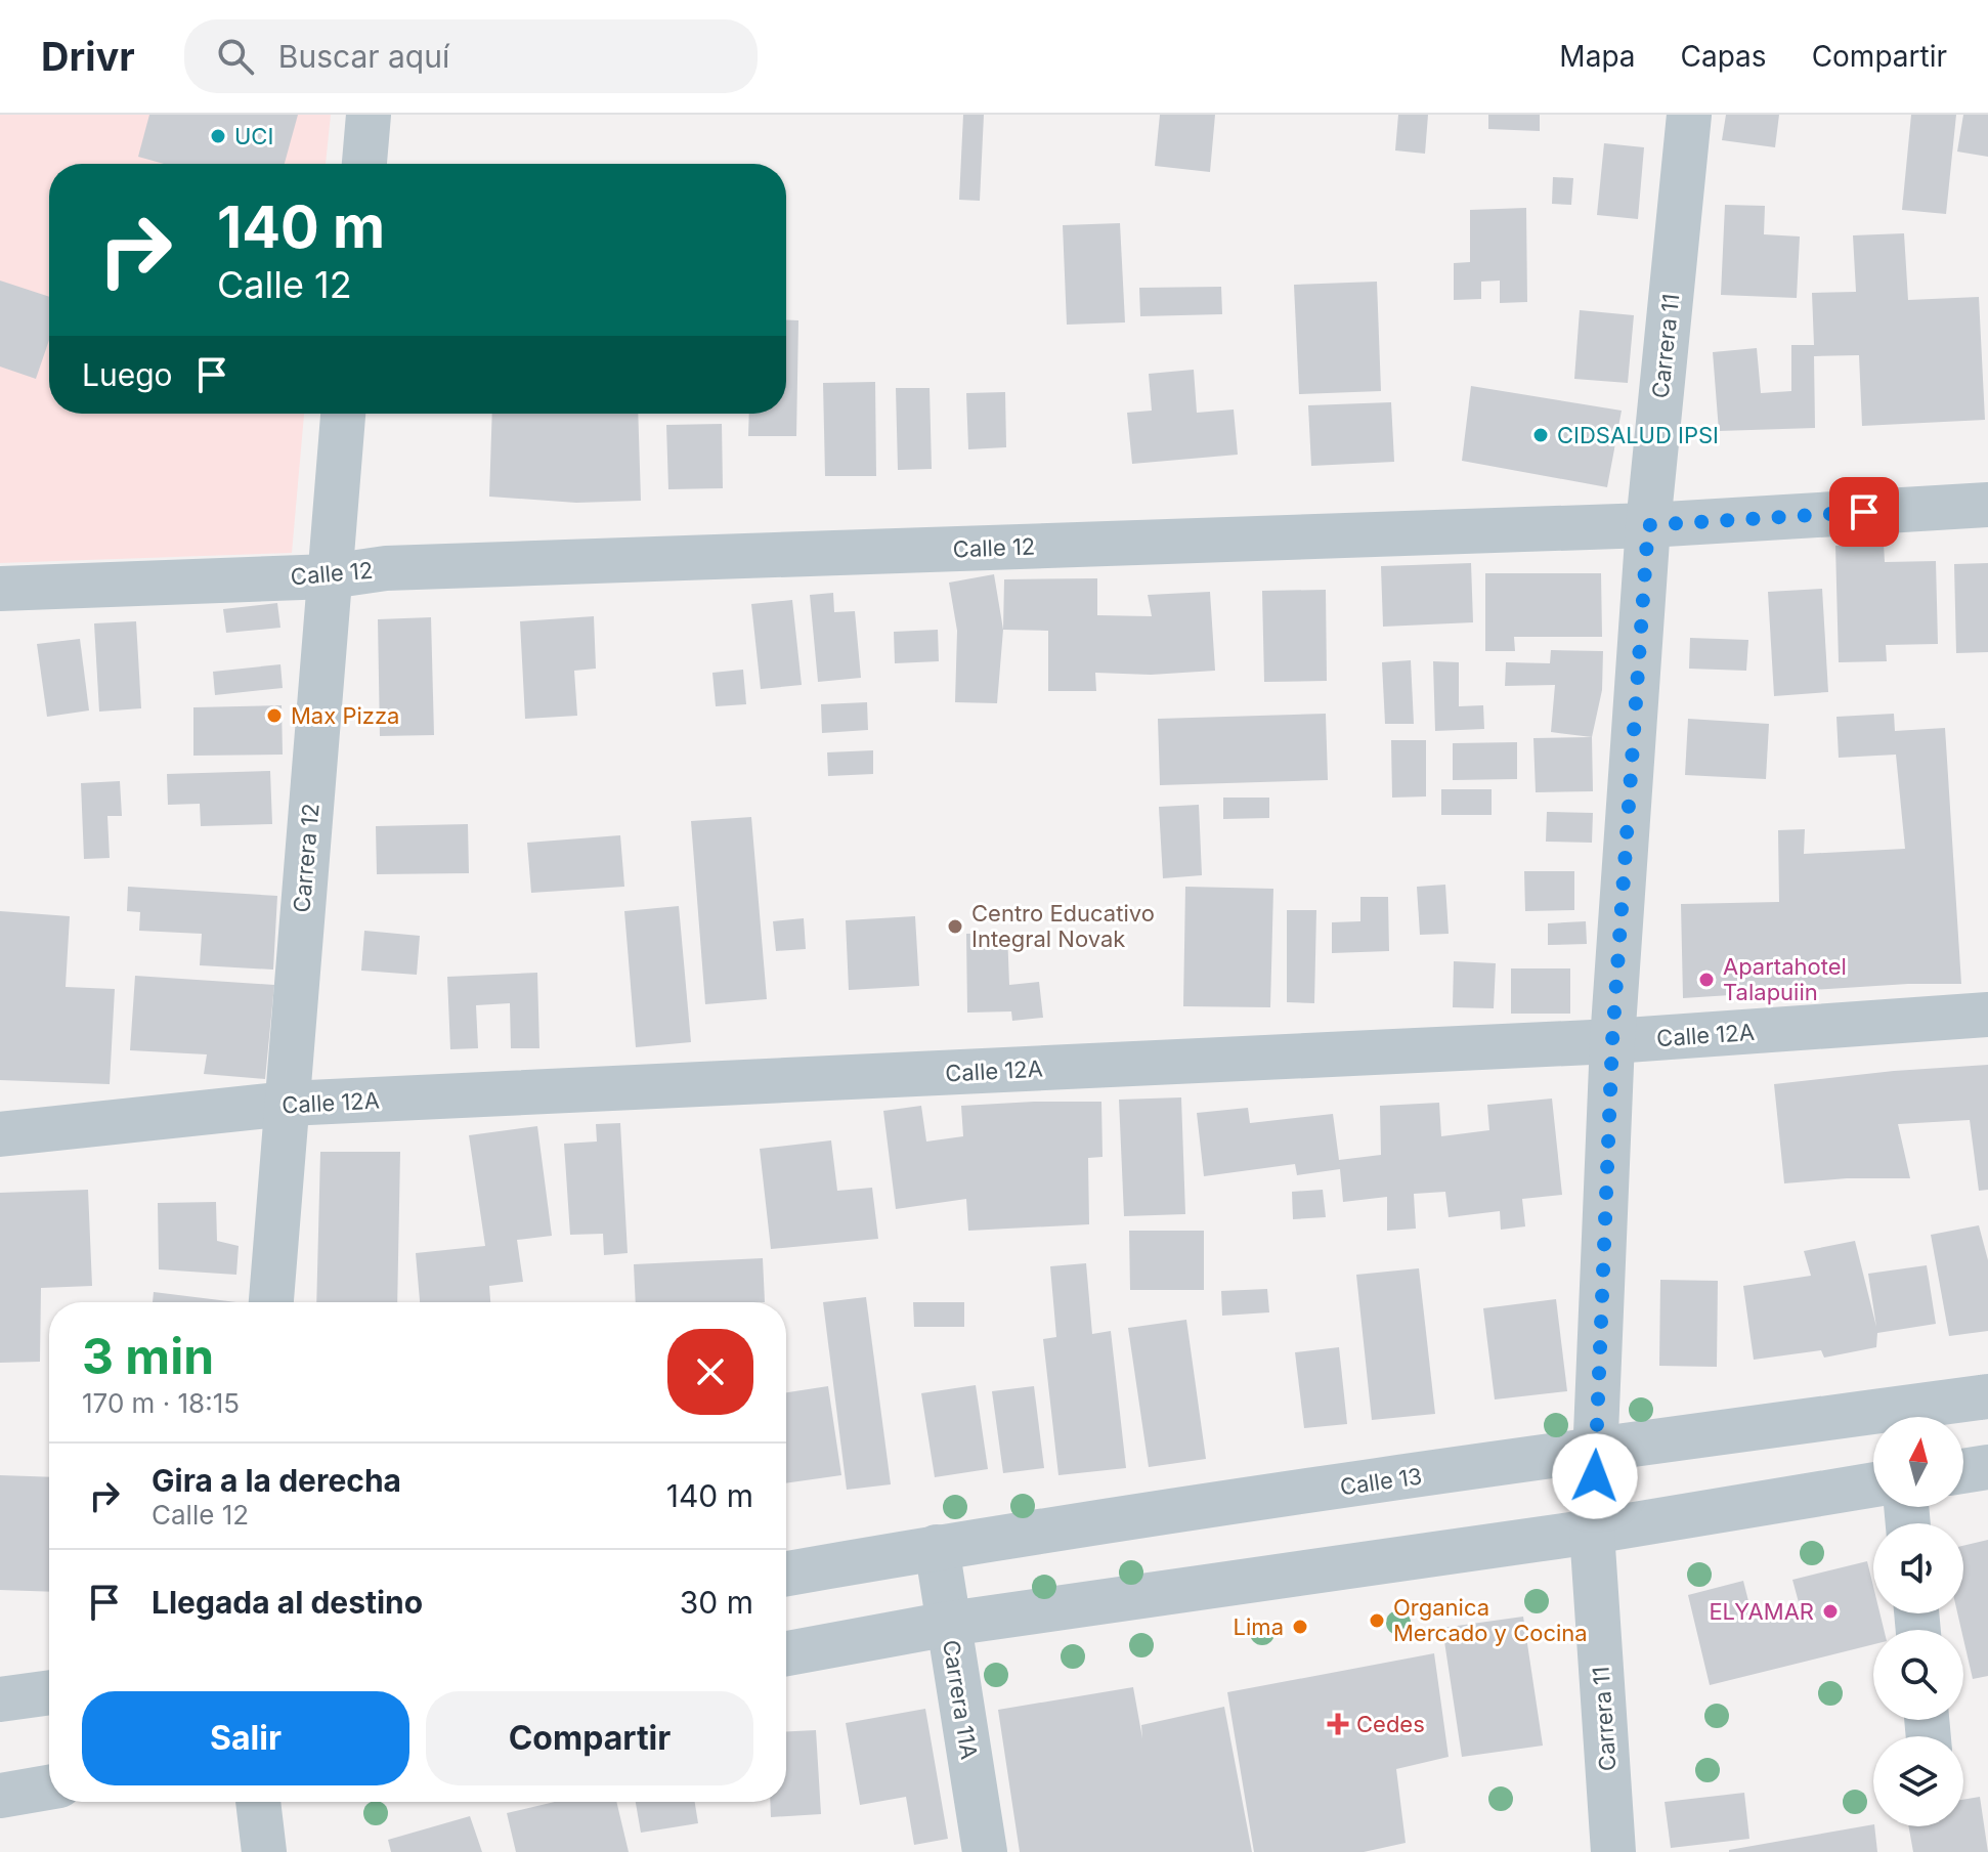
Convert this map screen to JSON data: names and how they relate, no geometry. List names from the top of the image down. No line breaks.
{"streets":{"street":["Carrera 11","Calle 12","Carrera 12","Calle 12A","Calle 13","Carrera 11A"]},"crossings":[["Carrera 11","Calle 12"],["Carrera 11","Calle 12A"],["Carrera 11","Calle 13"],["Calle 12","Carrera 12"],["Carrera 12","Calle 12A"],["Calle 13","Carrera 11A"]],"places":{"other":["UCI","CIDSALUD IPSI","Max Pizza","Centro Educativo Integral Novak","Apartahotel Talapuiin","ELYAMAR","Organica Mercado y Cocina","Lima"],"health":["Cedes"]},"north":"top","page":{"header":"Drivr","search":"Buscar aquí","nav":["Mapa","Capas","Compartir"],"turn":["140 m","Calle 12"],"then":"Luego","heading":["3 min","170 m · 18:15"],"list":[{"name":"Gira a la derecha","note":"Calle 12","value":"140 m"},{"name":"Llegada al destino","value":"30 m"}],"buttons":["Salir","Compartir"]}}
